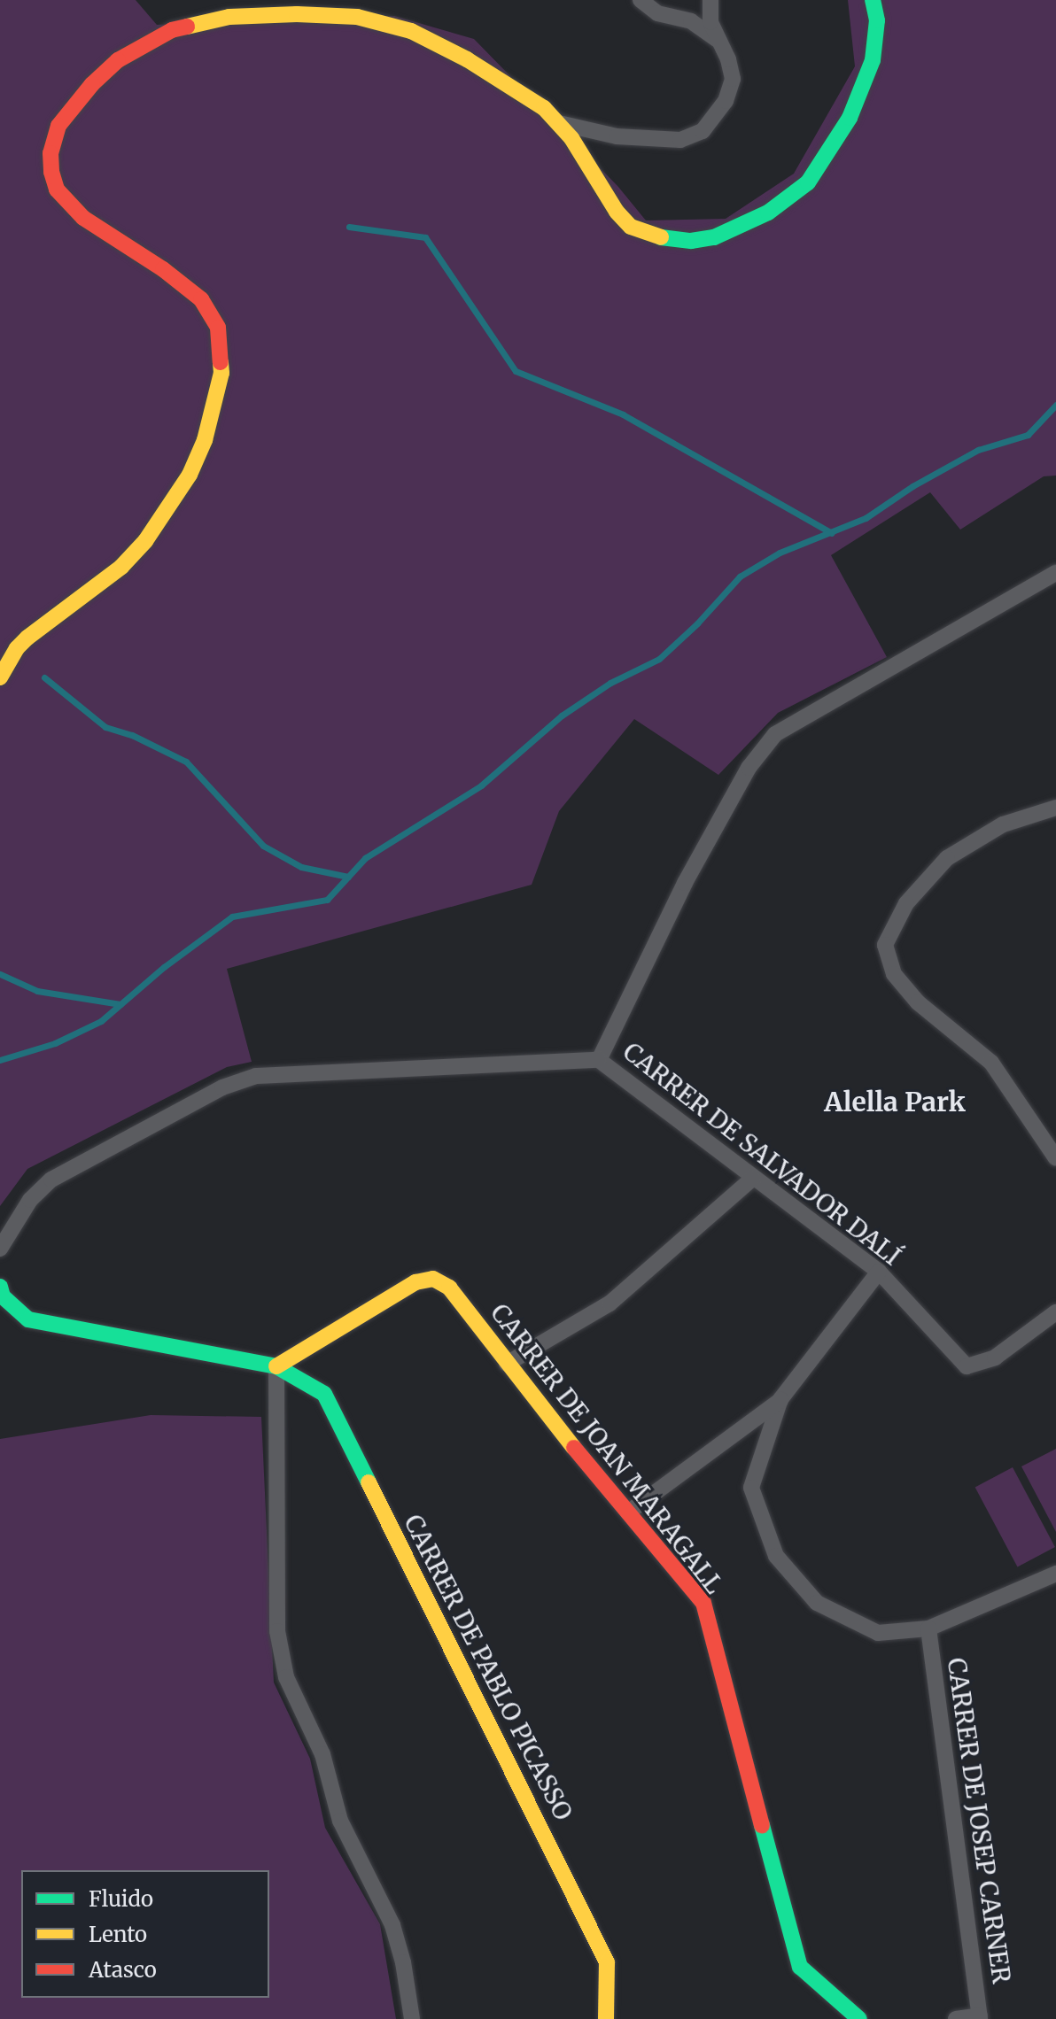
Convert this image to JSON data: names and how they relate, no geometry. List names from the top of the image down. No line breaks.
{"streets":{"street":["CARRER DE SALVADOR DALÍ","CARRER DE JOAN MARAGALL","CARRER DE PABLO PICASSO","CARRER DE JOSEP CARNER"]},"crossings":[["CARRER DE JOAN MARAGALL","CARRER DE PABLO PICASSO"]],"districts":["Alella Park"],"legend":["Fluido","Lento","Atasco"]}
